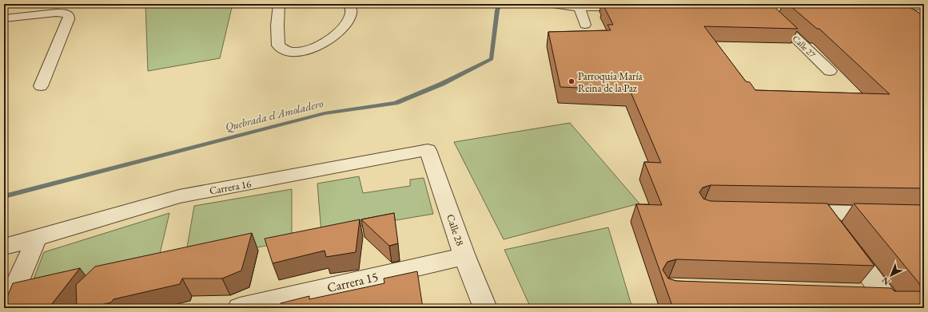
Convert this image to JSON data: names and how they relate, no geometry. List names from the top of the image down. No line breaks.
{"streets":{"street":["Calle 27","Carrera 16","Calle 28","Carrera 15"]},"crossings":[["Carrera 16","Calle 28"],["Calle 28","Carrera 15"]],"water":["Quebrada el Amoladero"],"places":["Parroquia María Reina de la Paz"],"north":"bottom left"}
